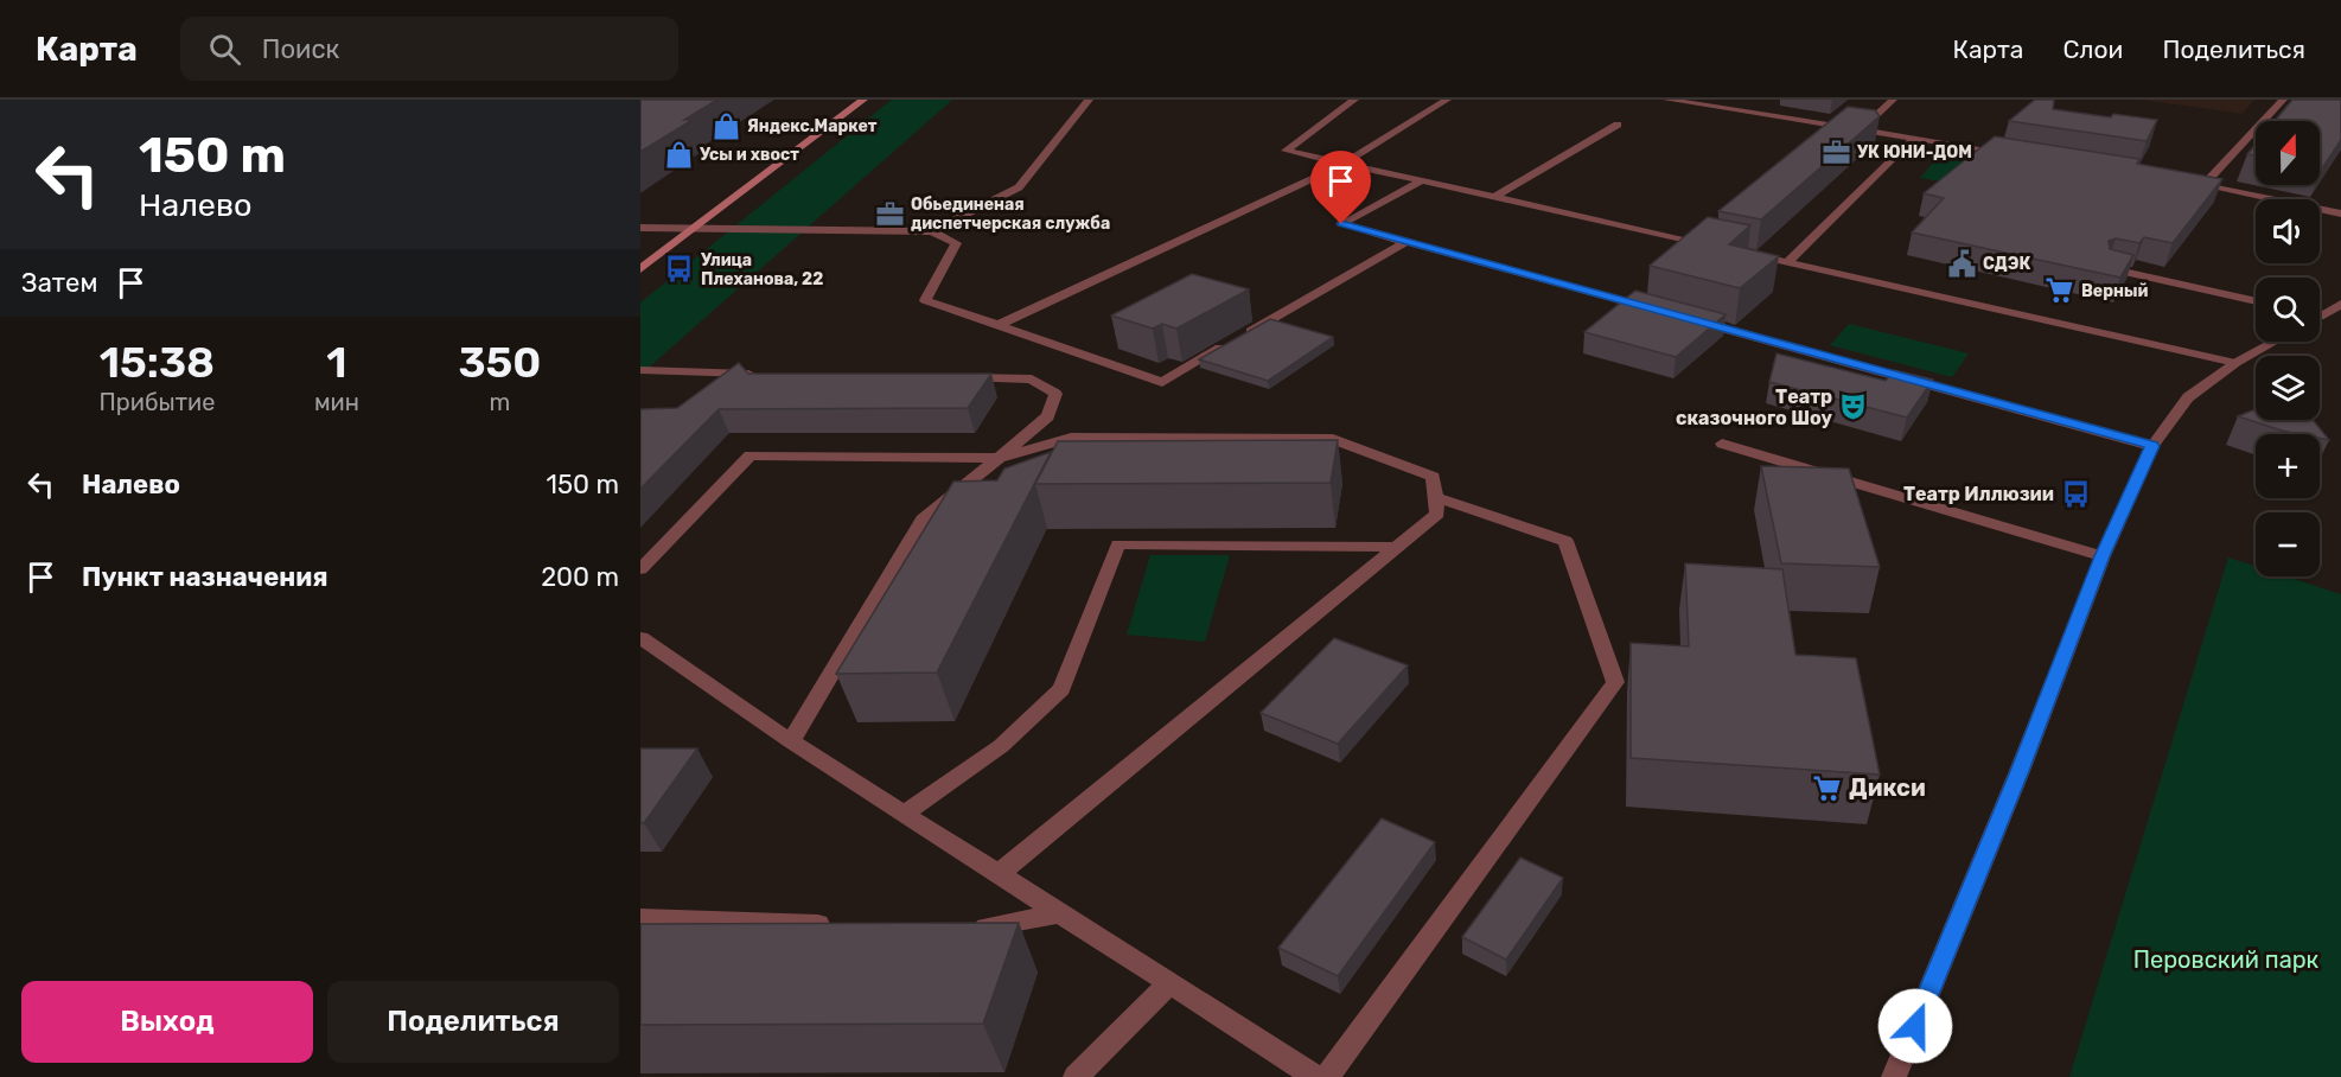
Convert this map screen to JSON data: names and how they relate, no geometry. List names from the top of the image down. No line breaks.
{"parks":["Перовский парк"],"places":{"shop":["Яндекс.Маркет","Усы и хвост"],"office":["УК ЮНИ-ДОМ","Обьединеная диспетчерская служба"],"public building":["СДЭК"],"bus stop":["Улица Плеханова, 22","Театр Иллюзии"],"supermarket":["Верный","Дикси"],"theatre":["Театр сказочного Шоу"]},"north":"top","page":{"header":"Карта","search":"Поиск","nav":["Карта","Слои","Поделиться"],"turn":["150 m","Налево"],"map_buttons":["+","−"],"then":"Затем","eta":["15:38","Прибытие","1","мин","350","m"],"list":[{"name":"Налево","value":"150 m"},{"name":"Пункт назначения","value":"200 m"}],"buttons":["Выход","Поделиться"]}}
